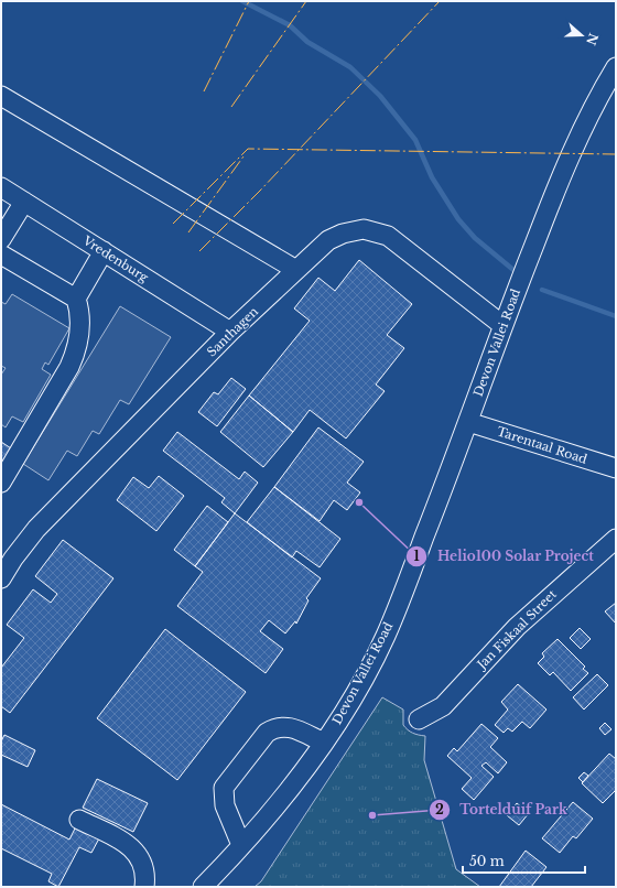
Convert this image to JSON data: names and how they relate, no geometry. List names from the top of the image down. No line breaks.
{"streets":{"street":["Vredenburg","Santhagen","Devon Vallei Road","Tarentaal Road","Jan Fiskaal Street"]},"crossings":[["Vredenburg","Santhagen"],["Santhagen","Devon Vallei Road"],["Devon Vallei Road","Tarentaal Road"]],"places":["Helio100 Solar Project","Tortelduif Park"],"scale_bar":"50 m","north":"right"}
